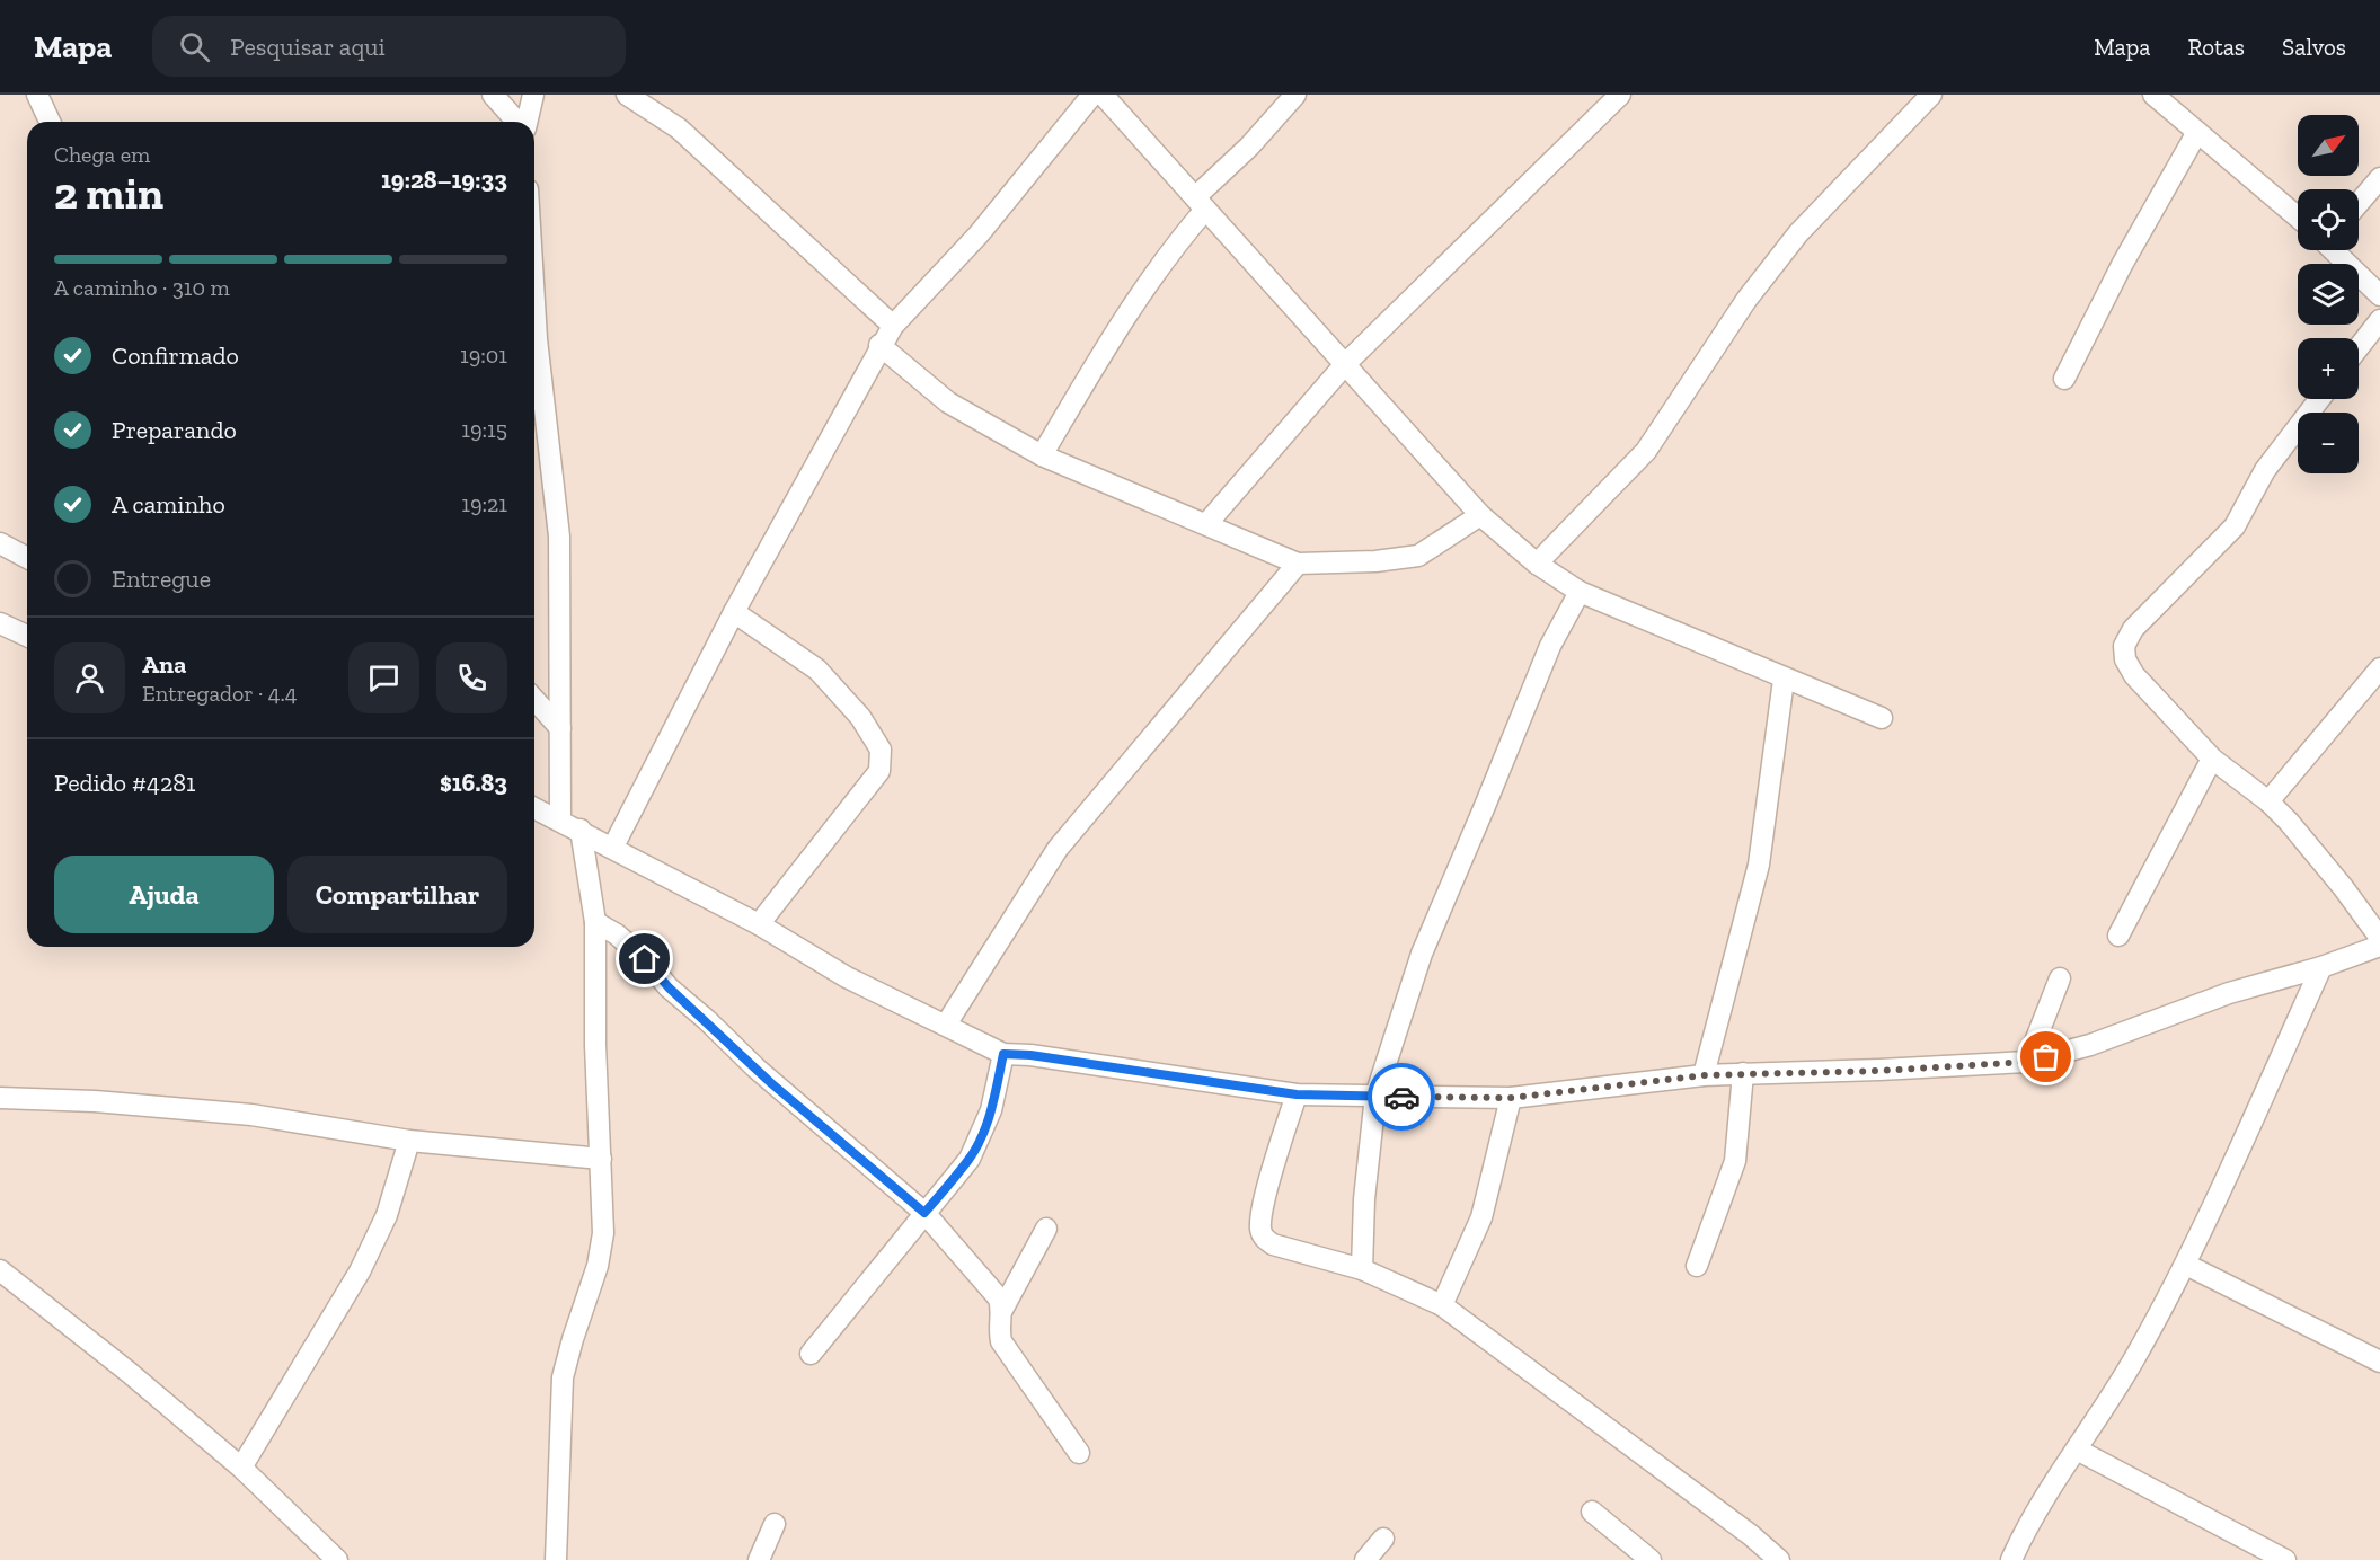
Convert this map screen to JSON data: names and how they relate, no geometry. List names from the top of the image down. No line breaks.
{"north":"top right","page":{"header":"Mapa","search":"Pesquisar aqui","nav":["Mapa","Rotas","Salvos"],"map_buttons":["+","−"],"heading":["2 min","Chega em","19:28–19:33"],"panel":["Ana","Entregador · 4.4","Pedido #4281","$16.83"],"bar":"A caminho · 310 m","list":[["Confirmado","19:01"],["Preparando","19:15"],["A caminho","19:21"],"Entregue"],"buttons":["Ajuda","Compartilhar"]}}
